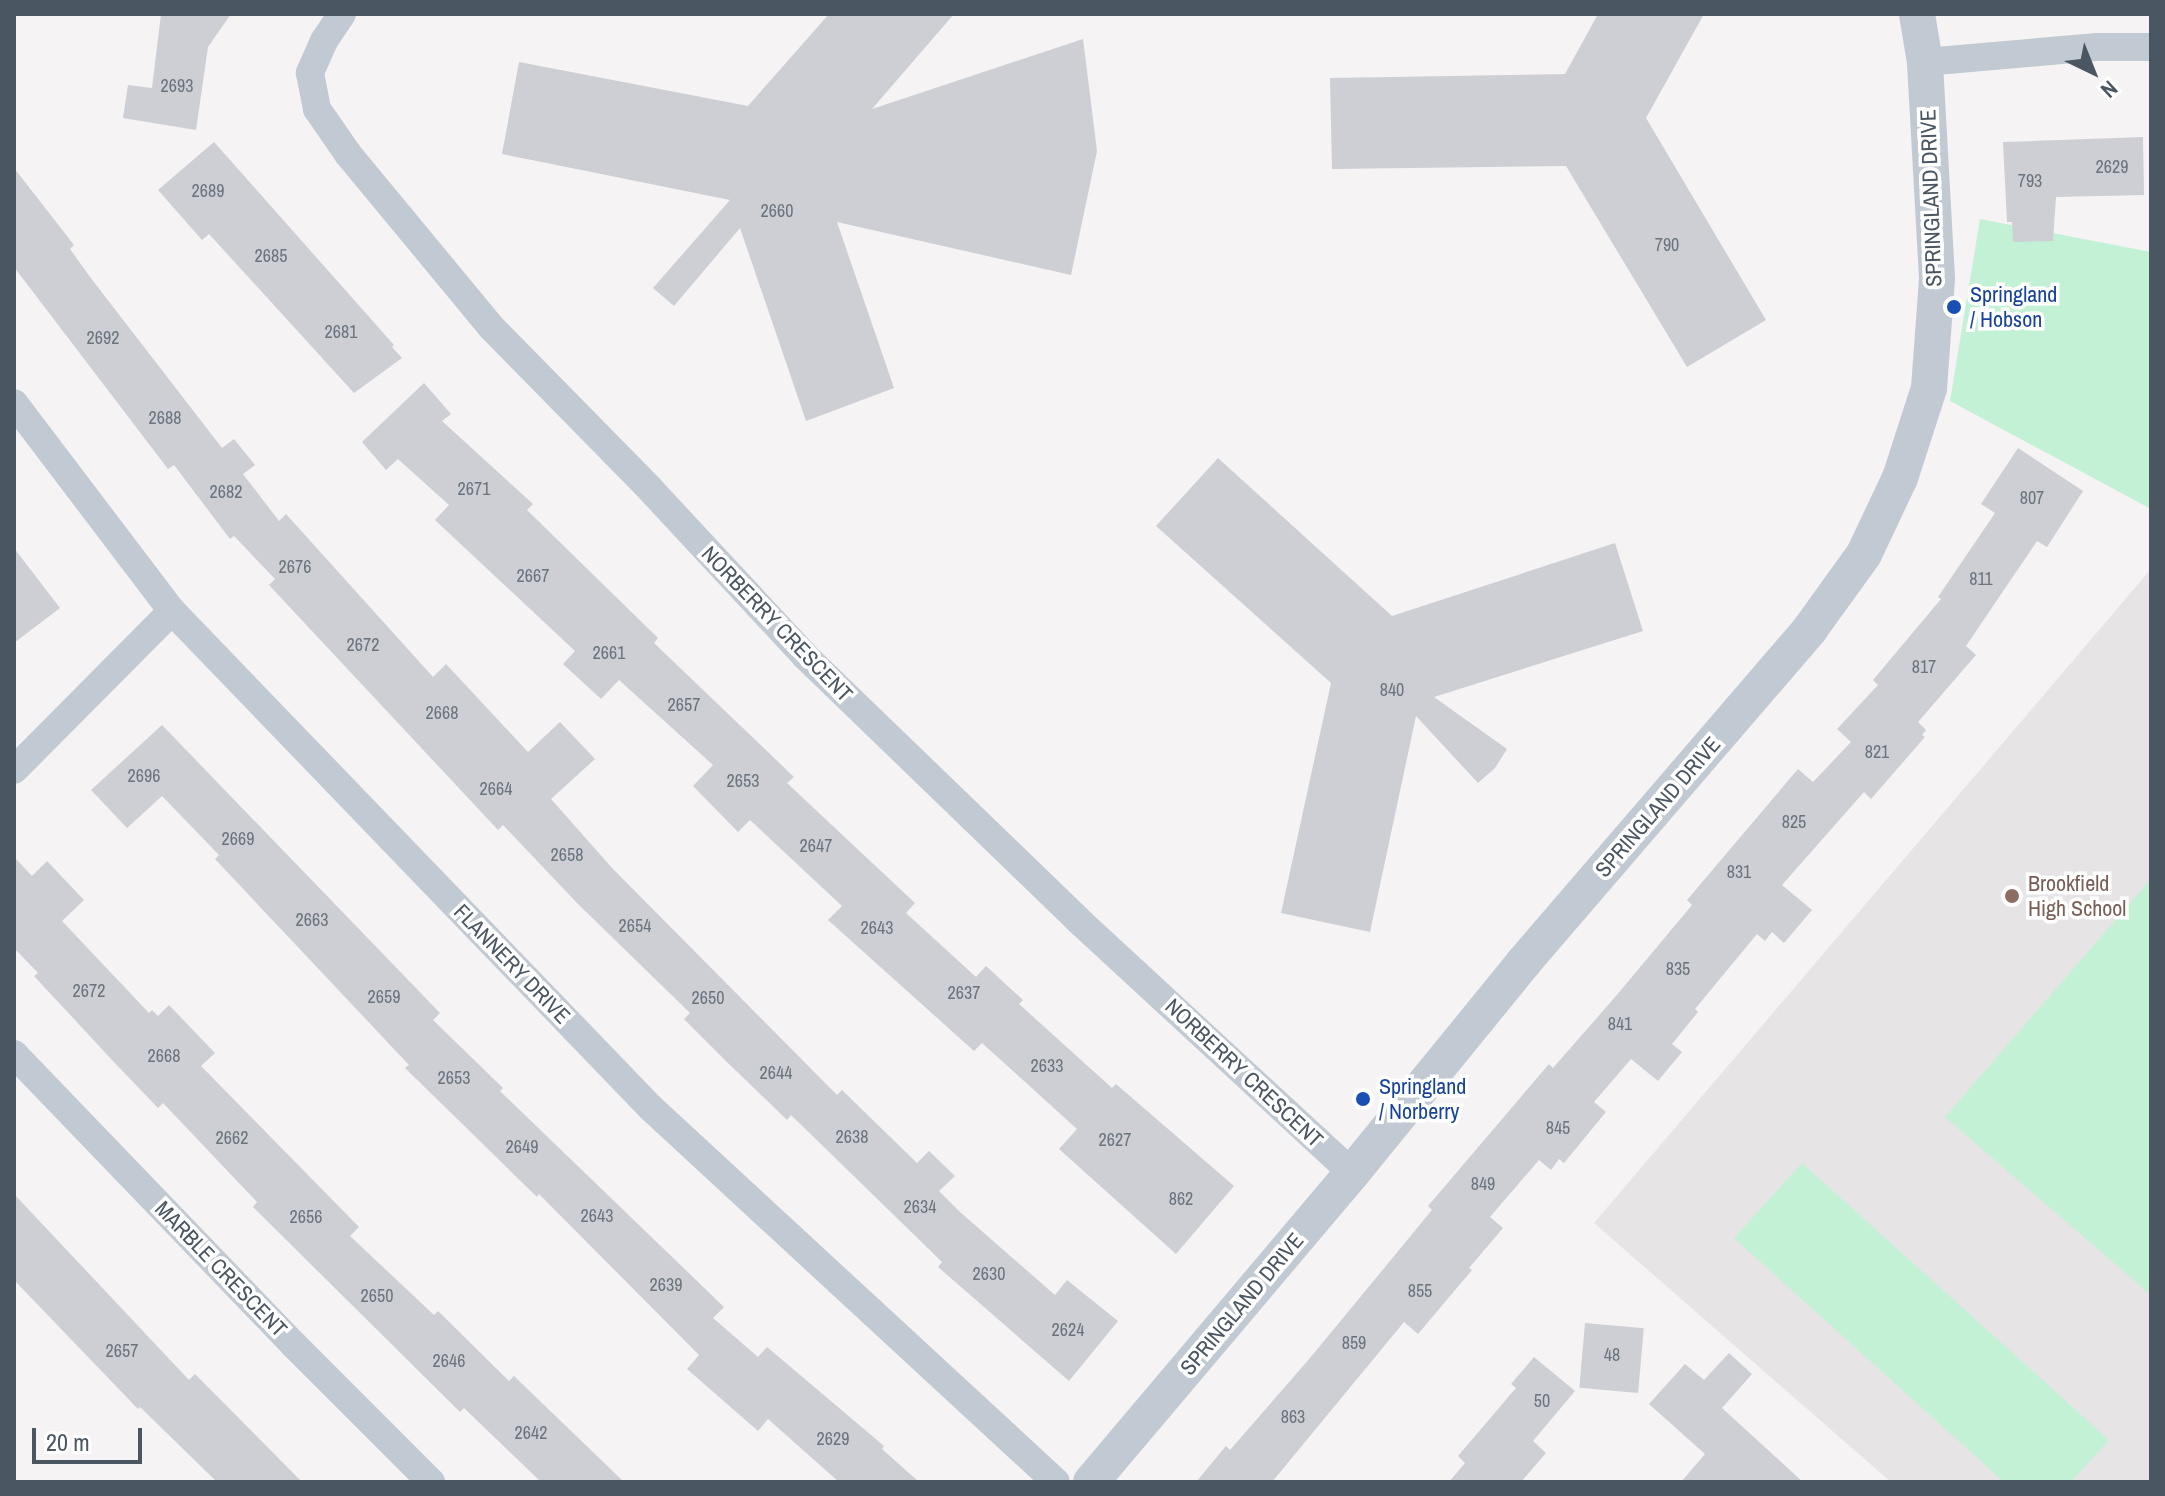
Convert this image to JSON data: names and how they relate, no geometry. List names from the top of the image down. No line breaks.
{"streets":{"street":["SPRINGLAND DRIVE","NORBERRY CRESCENT","FLANNERY DRIVE","MARBLE CRESCENT"]},"crossings":[["SPRINGLAND DRIVE","NORBERRY CRESCENT"]],"places":["Springland / Hobson","Brookfield High School","Springland / Norberry"],"house_numbers":["2693","2629","793","2689","2660","790","2685","2681","2692","2688","2671","2682","807","2676","2667","811","2672","2661","817","840","2657","2668","821","2696","2653","2664","825","2669","2647","2658","831","2663","2654","2643","835","2672","2637","2659","2650","841","2668","2633","2644","2653","845","2638","2662","2627","2649","849","862","2634","2643","2656","2630","2639","855","2650","2624","859","2657","48","2646","50","863","2642","2629"],"scale_bar":"20 m","north":"bottom right"}
